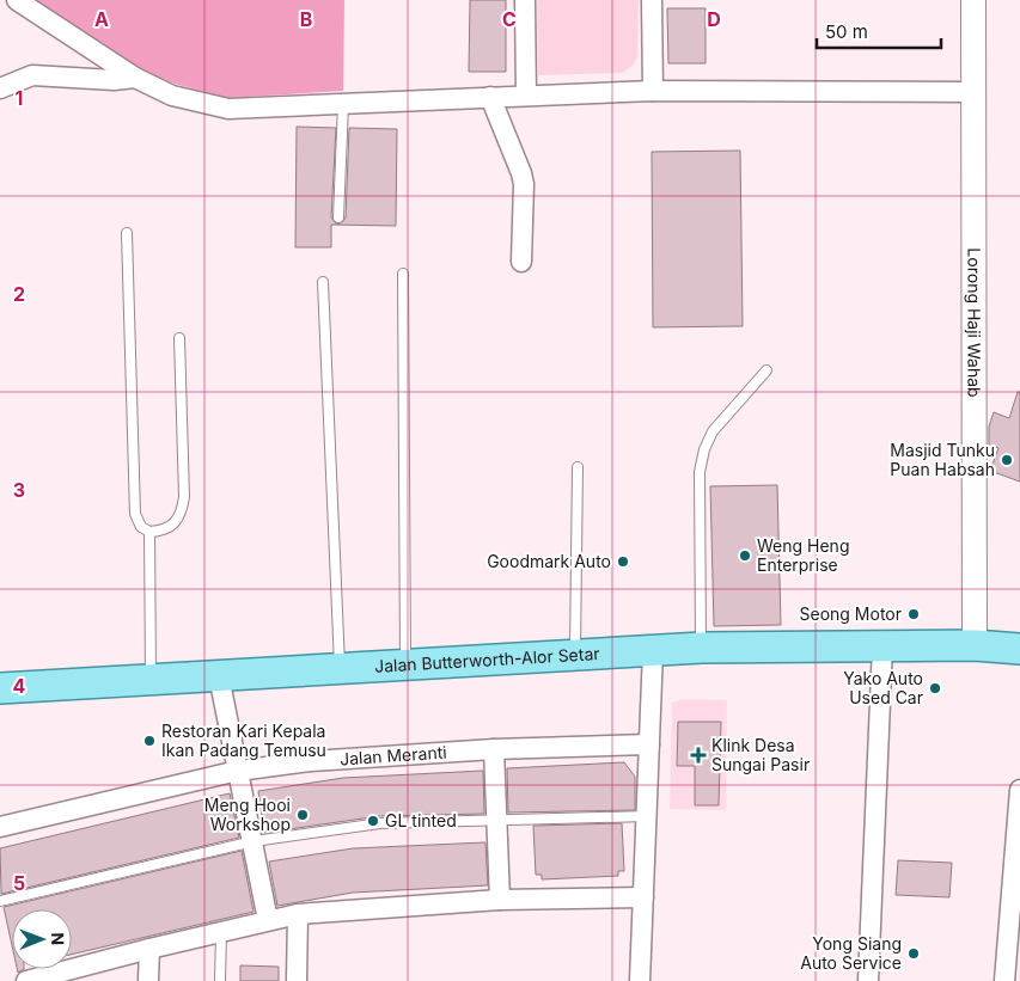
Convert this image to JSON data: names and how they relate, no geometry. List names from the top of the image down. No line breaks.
{"streets":{"main road":["Jalan Butterworth-Alor Setar"],"street":["Lorong Haji Wahab","Jalan Meranti"]},"crossings":[["Lorong Haji Wahab","Jalan Butterworth-Alor Setar"]],"places":{"other":["Masjid Tunku Puan Habsah","Weng Heng Enterprise","Goodmark Auto","Seong Motor","Yako Auto Used Car","Restoran Kari Kepala Ikan Padang Temusu","Meng Hooi Workshop","GL tinted","Yong Siang Auto Service"],"health":["Klink Desa Sungai Pasir"]},"scale_bar":"50 m","north":"right","grid":{"columns":["A","B","C","D"],"rows":["1","2","3","4","5"]}}
